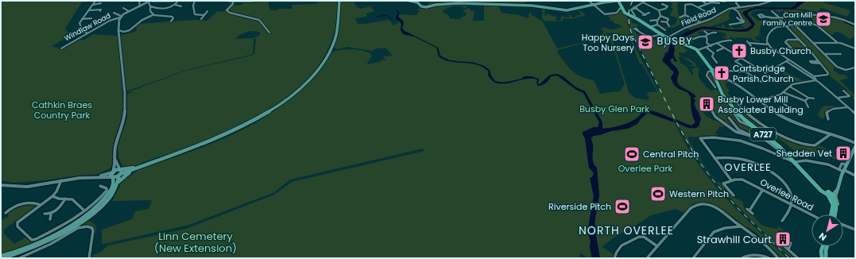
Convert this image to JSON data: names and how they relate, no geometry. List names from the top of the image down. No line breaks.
{"streets":{"main road":["A727"],"street":["Field Road","Windlaw Road","Overlee Road"]},"crossings":[["Field Road","A727"]],"districts":["BUSBY","OVERLEE","NORTH OVERLEE"],"parks":["Cathkin Braes Country Park","Busby Glen Park","Overlee Park","Linn Cemetery (New Extension)"],"places":{"school or university":["Cart Mill Family Centre","Happy Days Too Nursery"],"church":["Busby Church","Cartsbridge Parish Church"],"building":["Busby Lower Mill Associated Building","Shedden Vet","Strawhill Court"],"sports":["Central Pitch","Western Pitch","Riverside Pitch"]},"north":"bottom left"}
